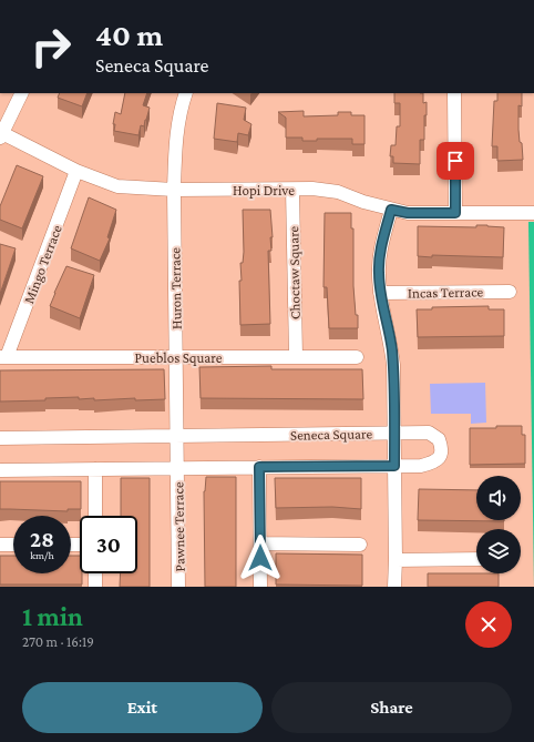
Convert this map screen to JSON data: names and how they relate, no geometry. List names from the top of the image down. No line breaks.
{"streets":{"street":["Hopi Drive","Mingo Terrace","Choctaw Square","Huron Terrace","Incas Terrace","Pueblos Square","Seneca Square","Pawnee Terrace"]},"crossings":[["Hopi Drive","Mingo Terrace"],["Hopi Drive","Choctaw Square"],["Hopi Drive","Huron Terrace"],["Mingo Terrace","Pueblos Square"],["Choctaw Square","Pueblos Square"],["Huron Terrace","Pueblos Square"],["Huron Terrace","Seneca Square"],["Huron Terrace","Pawnee Terrace"],["Seneca Square","Pawnee Terrace"]],"page":{"turn":["40 m","Seneca Square"],"speed":"28 km/h","limit":"30","heading":["1 min","270 m · 16:19"],"buttons":["Exit","Share"]}}
